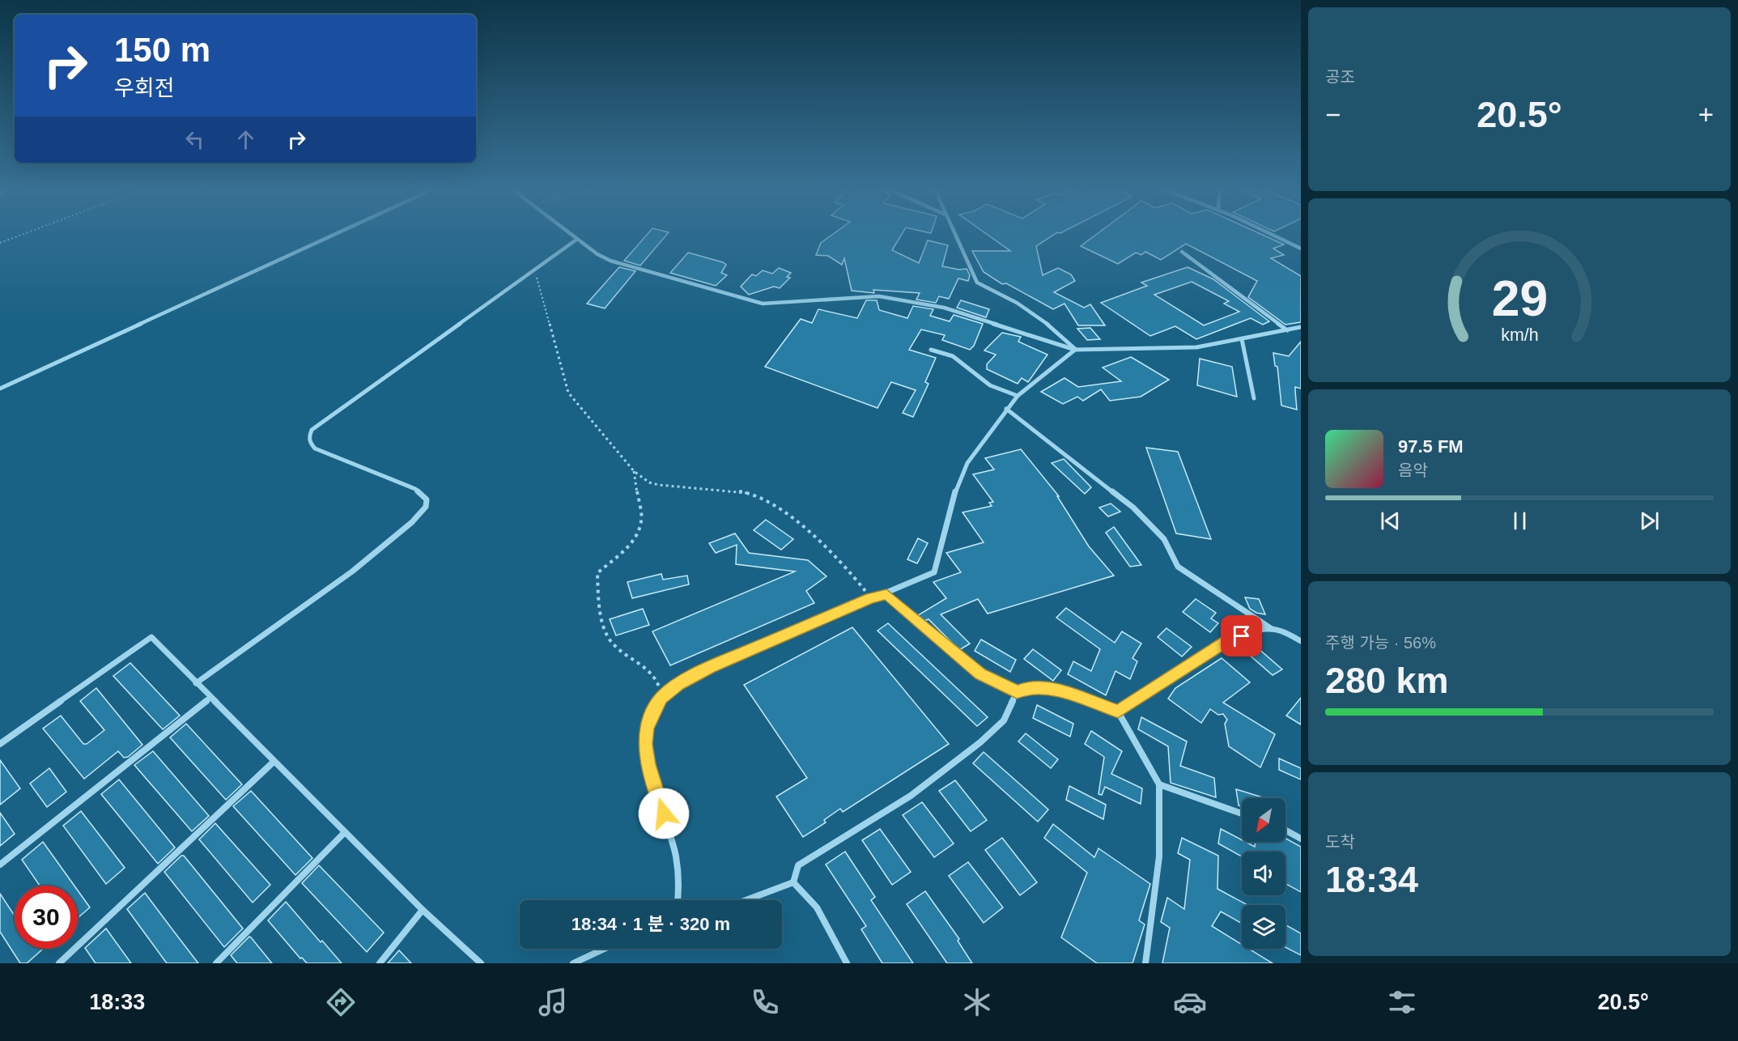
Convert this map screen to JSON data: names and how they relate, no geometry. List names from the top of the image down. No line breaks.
{"north":"bottom left","page":{"tile":["공조",["주행 가능 · 56%","280 km"],["도착","18:34"]],"turn":["150 m","우회전"],"heat":["−","20.5°","+"],"song":["97.5 FM","음악"],"limit":"30","trip":"18:34 · 1 분 · 320 m","tabs":["18:33","20.5°"],"gauge":["29","km/h"]}}
